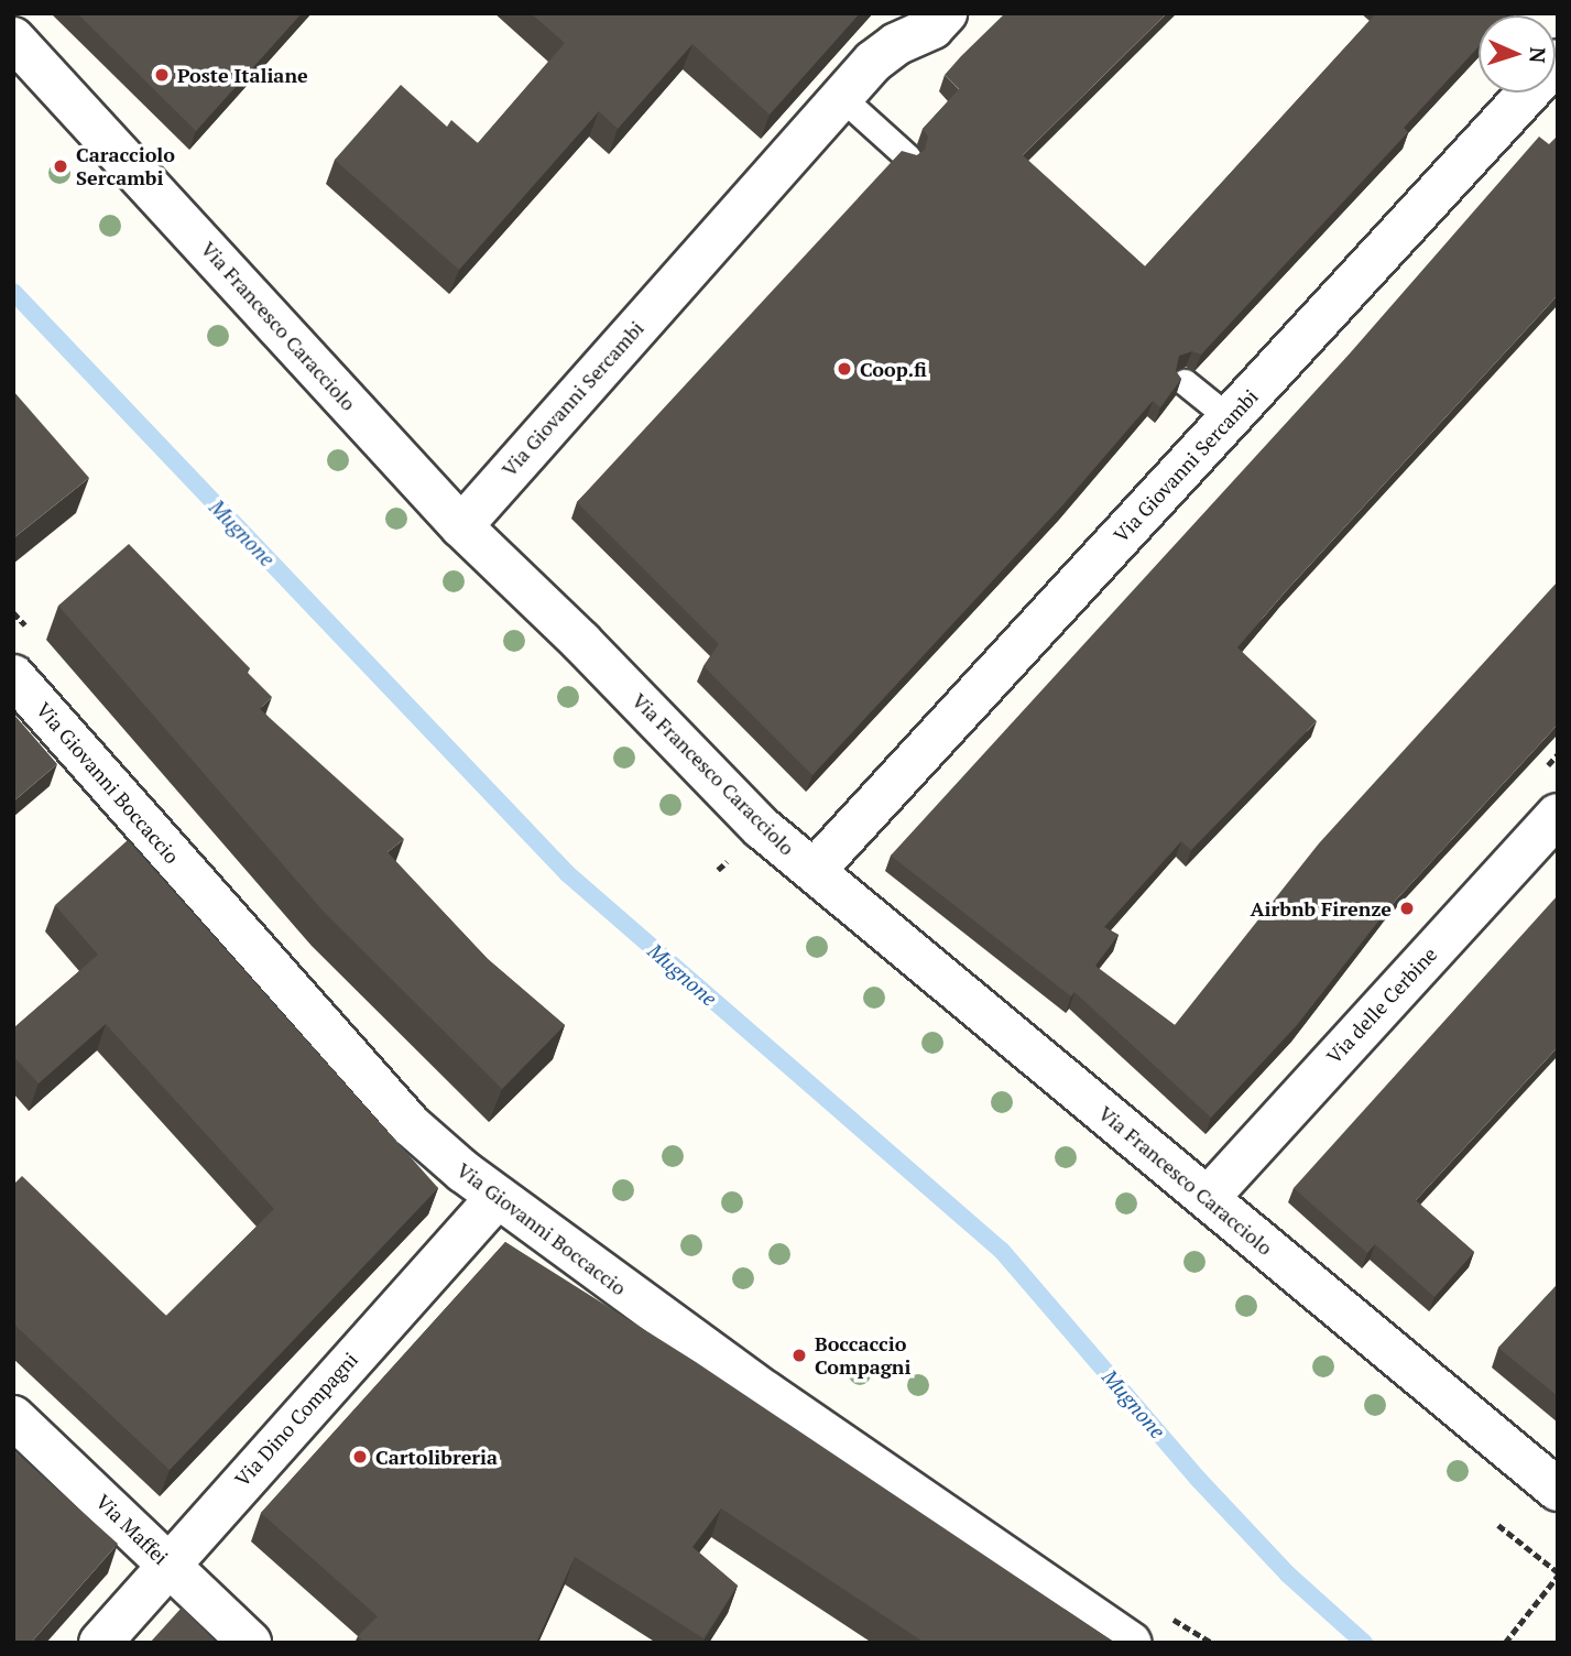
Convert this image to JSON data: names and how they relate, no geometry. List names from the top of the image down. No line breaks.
{"streets":{"street":["Via Francesco Caracciolo","Via Giovanni Sercambi","Via Giovanni Boccaccio","Via delle Cerbine","Via Dino Compagni","Via Maffei"]},"crossings":[["Via Francesco Caracciolo","Via Giovanni Sercambi"],["Via Francesco Caracciolo","Via delle Cerbine"],["Via Giovanni Boccaccio","Via Dino Compagni"],["Via Dino Compagni","Via Maffei"]],"water":["Mugnone"],"places":["Poste Italiane","Caracciolo Sercambi","Coop.fi","Airbnb Firenze","Boccaccio Compagni","Cartolibreria"],"north":"right"}
